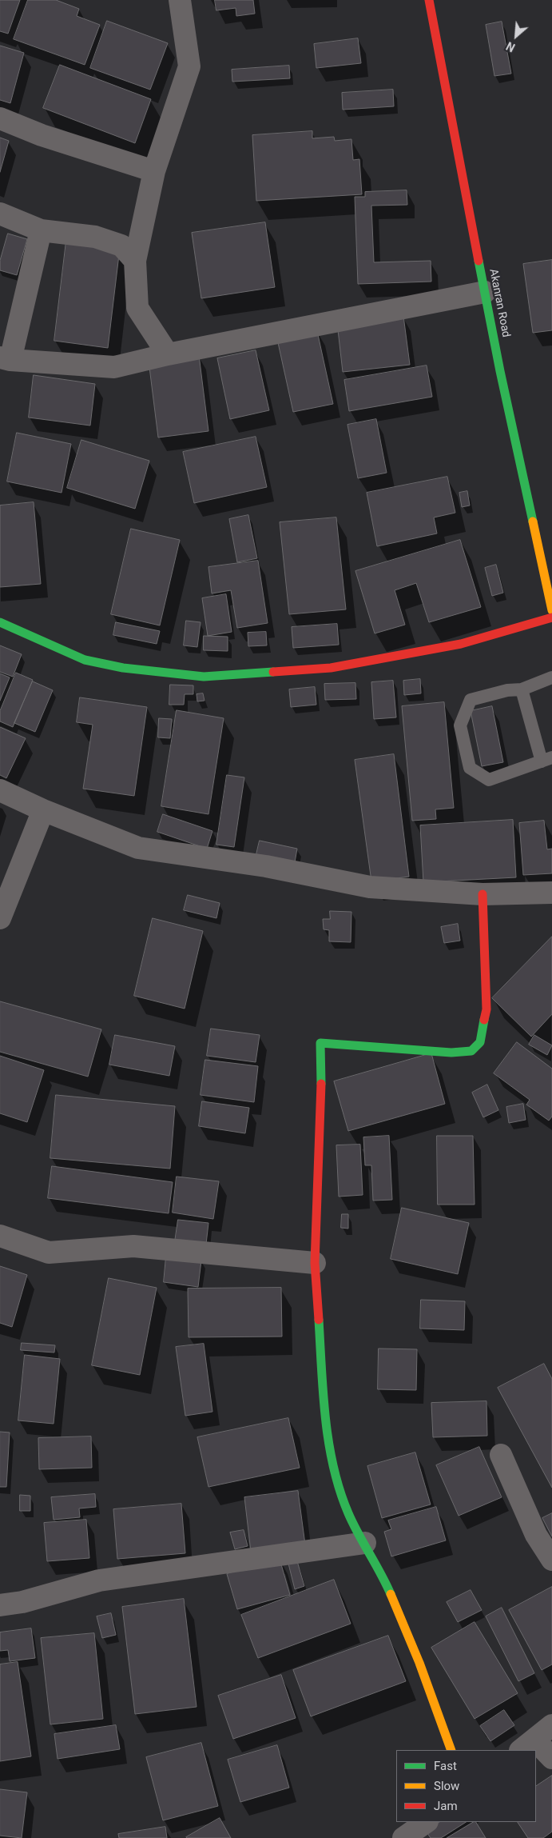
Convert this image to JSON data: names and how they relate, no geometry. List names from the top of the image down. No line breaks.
{"streets":{"street":["Akanran Road"]},"legend":["Fast","Slow","Jam"],"north":"bottom left"}
